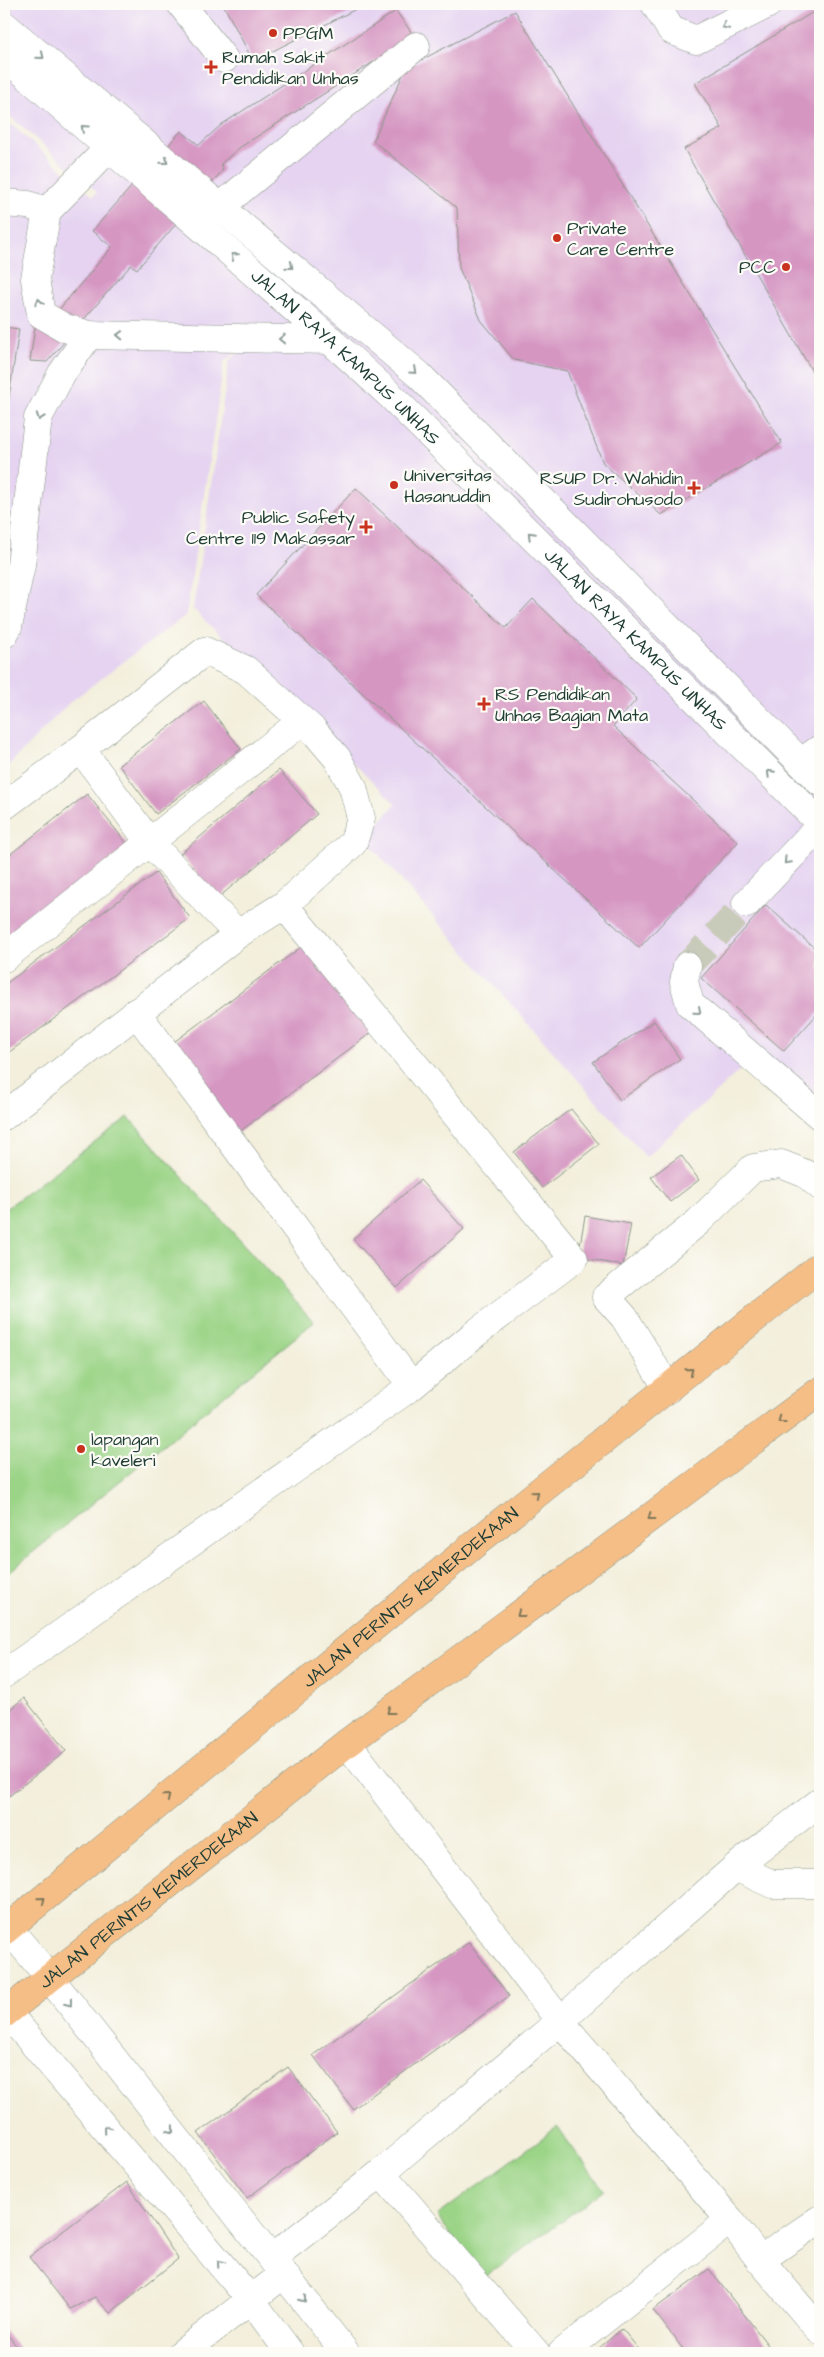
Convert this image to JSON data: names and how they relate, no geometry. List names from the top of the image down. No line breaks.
{"streets":{"highway":["JALAN PERINTIS KEMERDEKAAN"],"street":["JALAN RAYA KAMPUS UNHAS"]},"places":{"other":["PPGM","Private Care Centre","PCC","Universitas Hasanuddin","lapangan kaveleri"],"health":["Rumah Sakit Pendidikan Unhas","RSUP Dr. Wahidin Sudirohusodo","Public Safety Centre 119 Makassar","RS Pendidikan Unhas Bagian Mata"]}}
